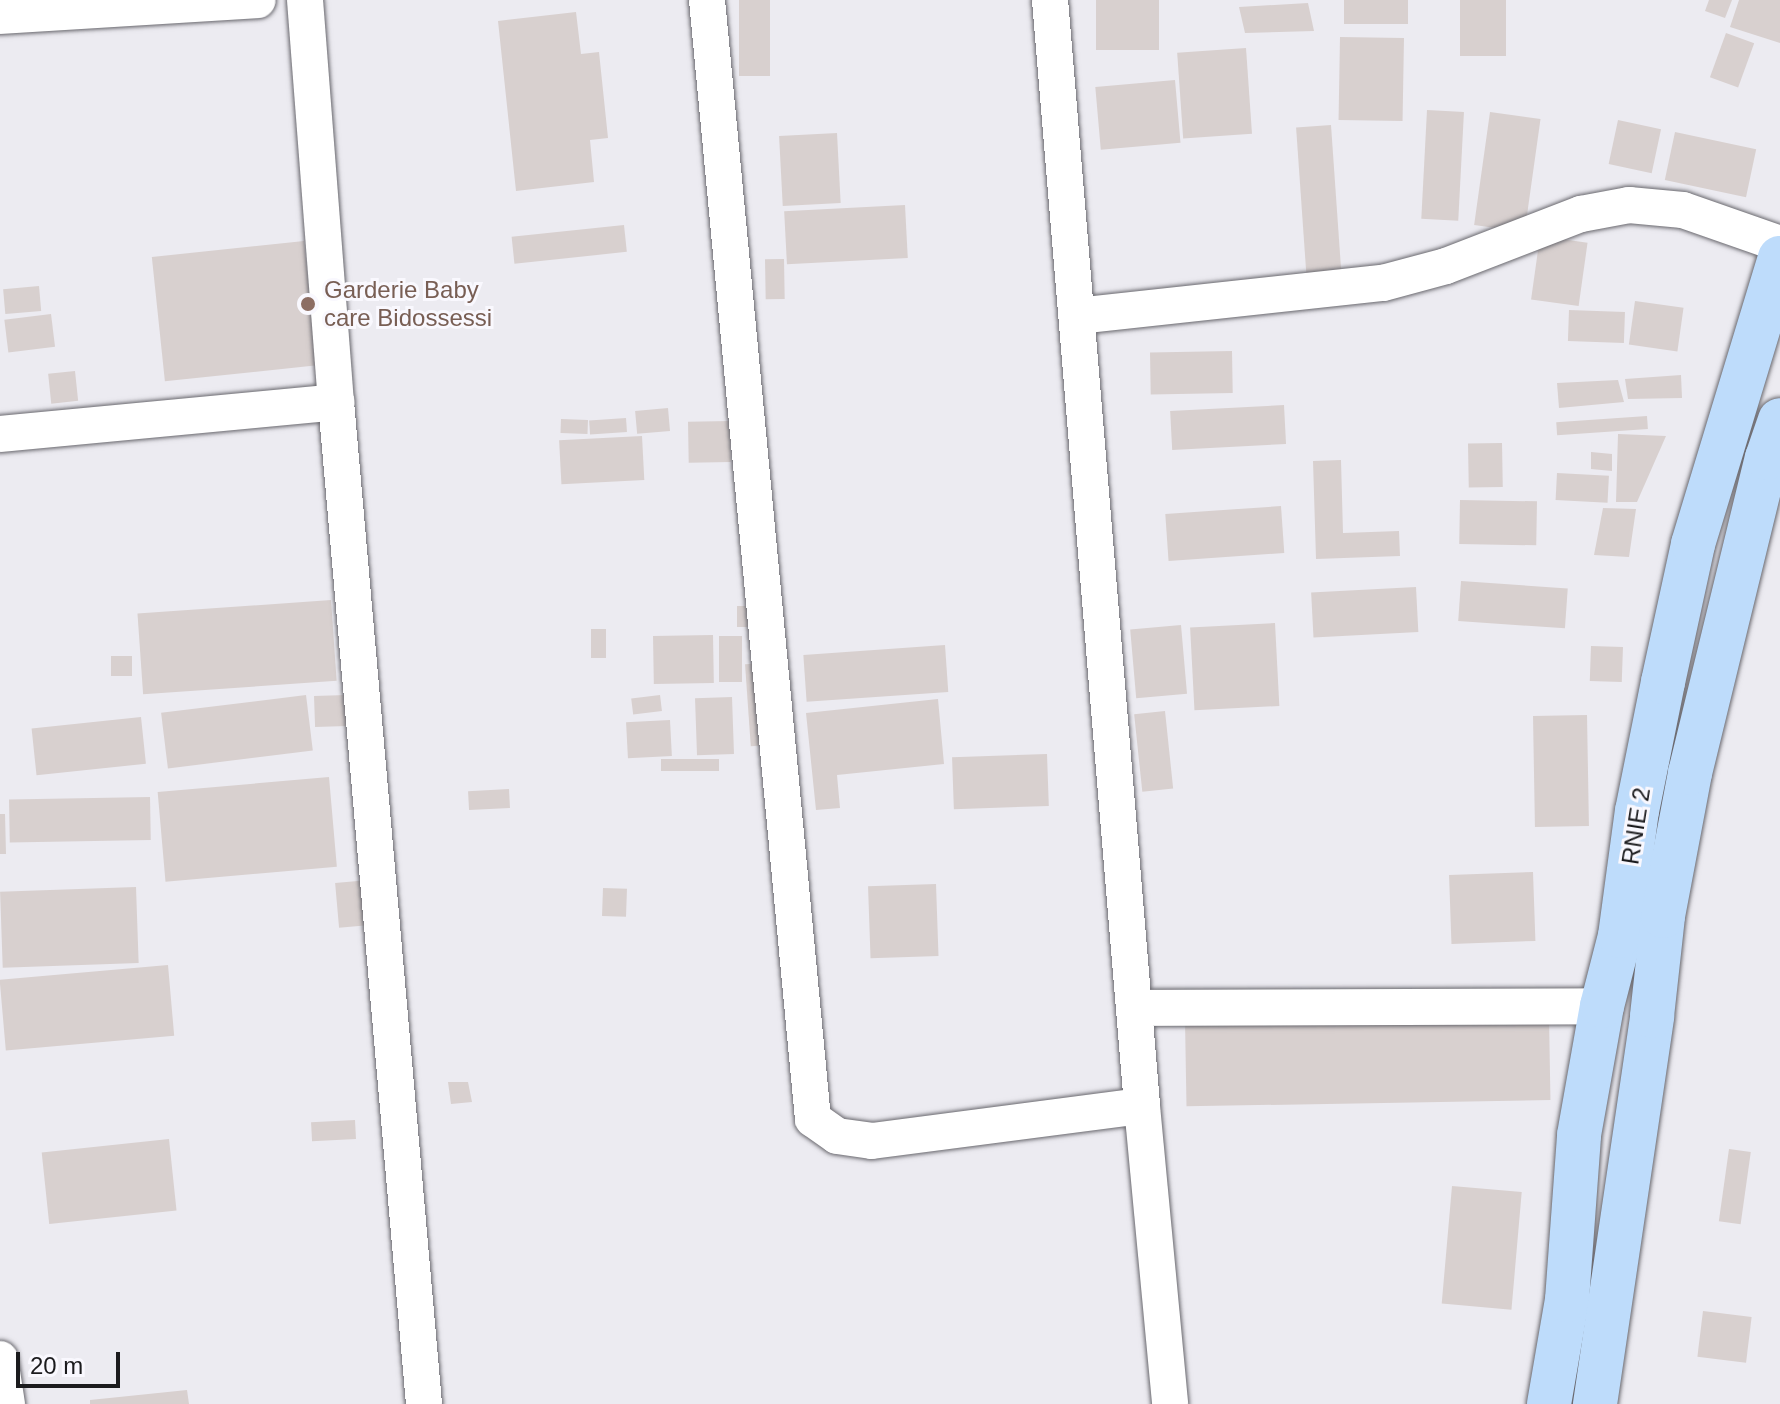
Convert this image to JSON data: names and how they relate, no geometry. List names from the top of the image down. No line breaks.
{"streets":{"highway":["RNIE 2"]},"places":["Garderie Baby care Bidossessi"],"scale_bar":"20 m"}
